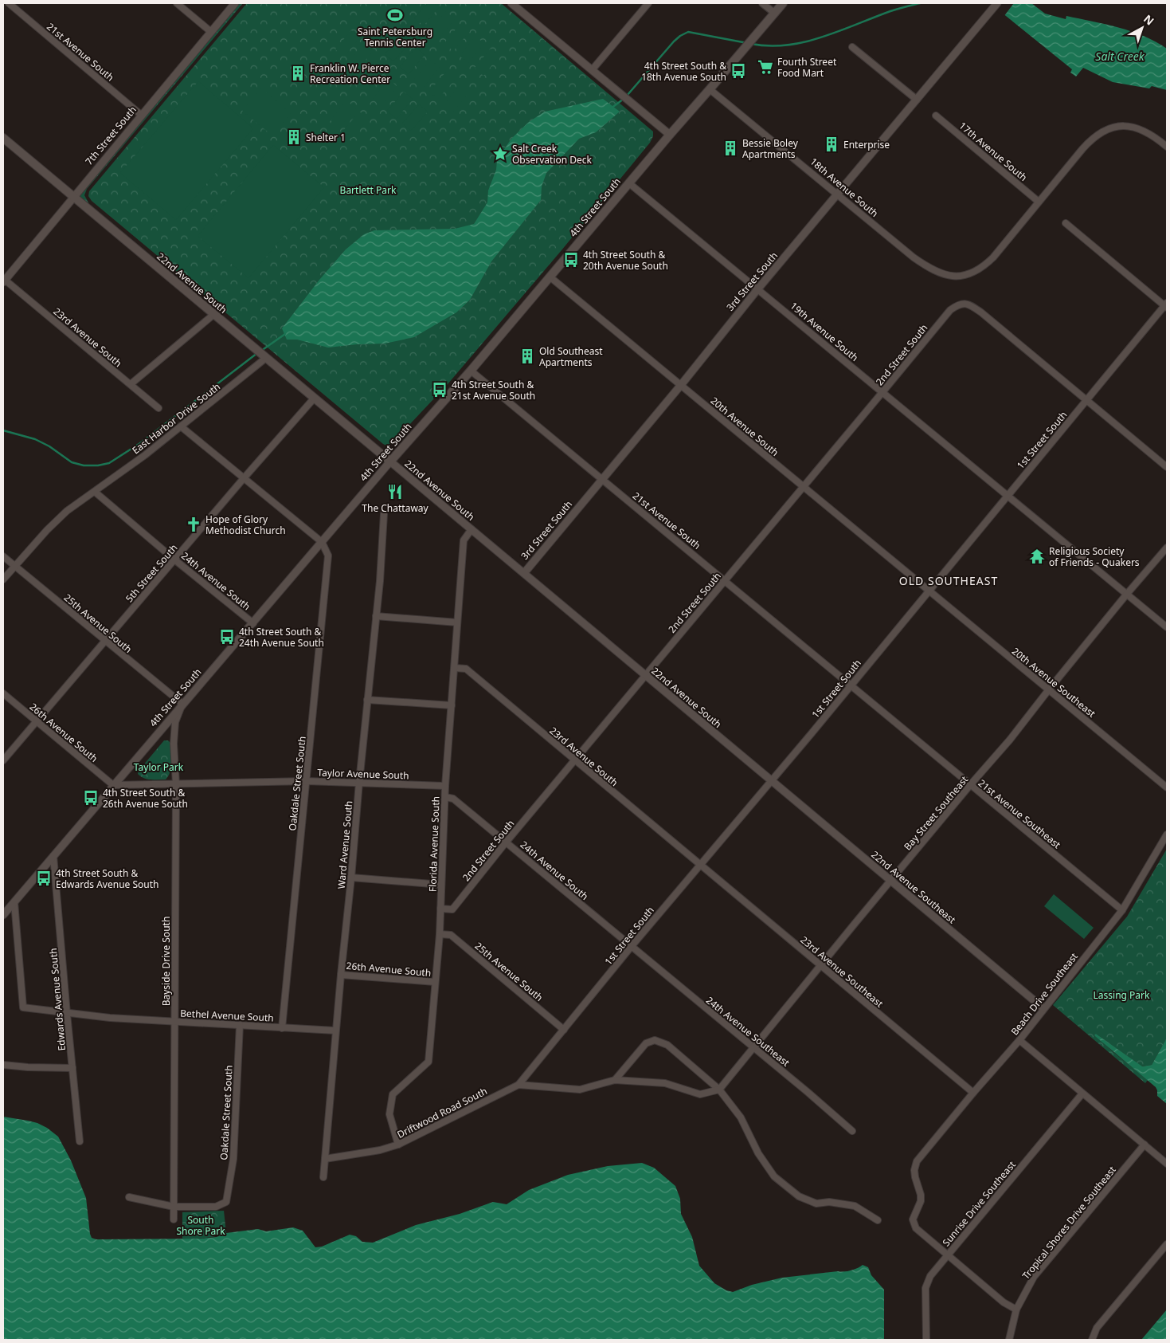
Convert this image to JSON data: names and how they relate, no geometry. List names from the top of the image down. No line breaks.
{"streets":{"main road":["4th Street South","22nd Avenue South"],"street":["21st Avenue South","7th Street South","17th Avenue South","18th Avenue South","3rd Street South","19th Avenue South","23rd Avenue South","2nd Street South","East Harbor Drive South","20th Avenue South","1st Street South","5th Street South","24th Avenue South","25th Avenue South","20th Avenue Southeast","26th Avenue South","Taylor Avenue South","Oakdale Street South","Bay Street Southeast","21st Avenue Southeast","Florida Avenue South","Ward Avenue South","22nd Avenue Southeast","Bayside Drive South","23rd Avenue Southeast","Beach Drive Southeast","Edwards Avenue South","Bethel Avenue South","24th Avenue Southeast","Driftwood Road South","Sunrise Drive Southeast","Tropical Shores Drive Southeast"]},"crossings":[["21st Avenue South","7th Street South"],["21st Avenue South","4th Street South"],["21st Avenue South","3rd Street South"],["21st Avenue South","2nd Street South"],["21st Avenue South","1st Street South"],["21st Avenue South","21st Avenue Southeast"],["7th Street South","22nd Avenue South"],["7th Street South","23rd Avenue South"],["17th Avenue South","18th Avenue South"],["18th Avenue South","4th Street South"],["18th Avenue South","3rd Street South"],["4th Street South","22nd Avenue South"],["4th Street South","19th Avenue South"],["4th Street South","20th Avenue South"],["4th Street South","24th Avenue South"],["4th Street South","25th Avenue South"],["4th Street South","26th Avenue South"],["4th Street South","Taylor Avenue South"],["4th Street South","Oakdale Street South"],["4th Street South","Bayside Drive South"],["4th Street South","Edwards Avenue South"],["4th Street South","Bethel Avenue South"],["3rd Street South","22nd Avenue South"],["3rd Street South","19th Avenue South"],["3rd Street South","20th Avenue South"],["22nd Avenue South","2nd Street South"],["22nd Avenue South","East Harbor Drive South"],["22nd Avenue South","1st Street South"],["22nd Avenue South","5th Street South"],["22nd Avenue South","Florida Avenue South"],["22nd Avenue South","22nd Avenue Southeast"],["19th Avenue South","2nd Street South"],["19th Avenue South","1st Street South"],["19th Avenue South","Bay Street Southeast"],["23rd Avenue South","2nd Street South"],["23rd Avenue South","1st Street South"],["23rd Avenue South","Florida Avenue South"],["23rd Avenue South","23rd Avenue Southeast"],["2nd Street South","20th Avenue South"],["2nd Street South","1st Street South"],["2nd Street South","24th Avenue South"],["2nd Street South","Florida Avenue South"],["East Harbor Drive South","24th Avenue South"],["East Harbor Drive South","25th Avenue South"],["20th Avenue South","1st Street South"],["20th Avenue South","20th Avenue Southeast"],["1st Street South","24th Avenue South"],["1st Street South","25th Avenue South"],["1st Street South","20th Avenue Southeast"],["1st Street South","21st Avenue Southeast"],["1st Street South","22nd Avenue Southeast"],["1st Street South","23rd Avenue Southeast"],["1st Street South","24th Avenue Southeast"],["1st Street South","Driftwood Road South"],["5th Street South","24th Avenue South"],["5th Street South","25th Avenue South"],["5th Street South","26th Avenue South"],["24th Avenue South","Florida Avenue South"],["24th Avenue South","24th Avenue Southeast"],["25th Avenue South","Florida Avenue South"],["25th Avenue South","Bayside Drive South"],["20th Avenue Southeast","Bay Street Southeast"],["26th Avenue South","Taylor Avenue South"],["26th Avenue South","Florida Avenue South"],["26th Avenue South","Ward Avenue South"],["Taylor Avenue South","Oakdale Street South"],["Taylor Avenue South","Florida Avenue South"],["Taylor Avenue South","Ward Avenue South"],["Taylor Avenue South","Bayside Drive South"],["Oakdale Street South","Bayside Drive South"],["Oakdale Street South","Bethel Avenue South"],["Bay Street Southeast","21st Avenue Southeast"],["Bay Street Southeast","22nd Avenue Southeast"],["Bay Street Southeast","23rd Avenue Southeast"],["Bay Street Southeast","24th Avenue Southeast"],["21st Avenue Southeast","Beach Drive Southeast"],["Florida Avenue South","Driftwood Road South"],["Ward Avenue South","Bethel Avenue South"],["Ward Avenue South","Driftwood Road South"],["22nd Avenue Southeast","Beach Drive Southeast"],["Bayside Drive South","Bethel Avenue South"],["23rd Avenue Southeast","Beach Drive Southeast"],["Beach Drive Southeast","Sunrise Drive Southeast"],["Edwards Avenue South","Bethel Avenue South"]],"districts":["OLD SOUTHEAST"],"water":["Salt Creek"],"parks":["Bartlett Park","Taylor Park","Lassing Park","South Shore Park"],"places":{"sports":["Saint Petersburg Tennis Center"],"supermarket":["Fourth Street Food Mart"],"bus stop":["4th Street South & 18th Avenue South","4th Street South & 20th Avenue South","4th Street South & 21st Avenue South","4th Street South & 24th Avenue South","4th Street South & 26th Avenue South","4th Street South & Edwards Avenue South"],"building":["Franklin W. Pierce Recreation Center","Shelter 1","Enterprise","Bessie Boley Apartments","Old Southeast Apartments"],"place":["Salt Creek Observation Deck"],"restaurant":["The Chattaway"],"church":["Hope of Glory Methodist Church"],"temple":["Religious Society of Friends - Quakers"]},"north":"top right"}
